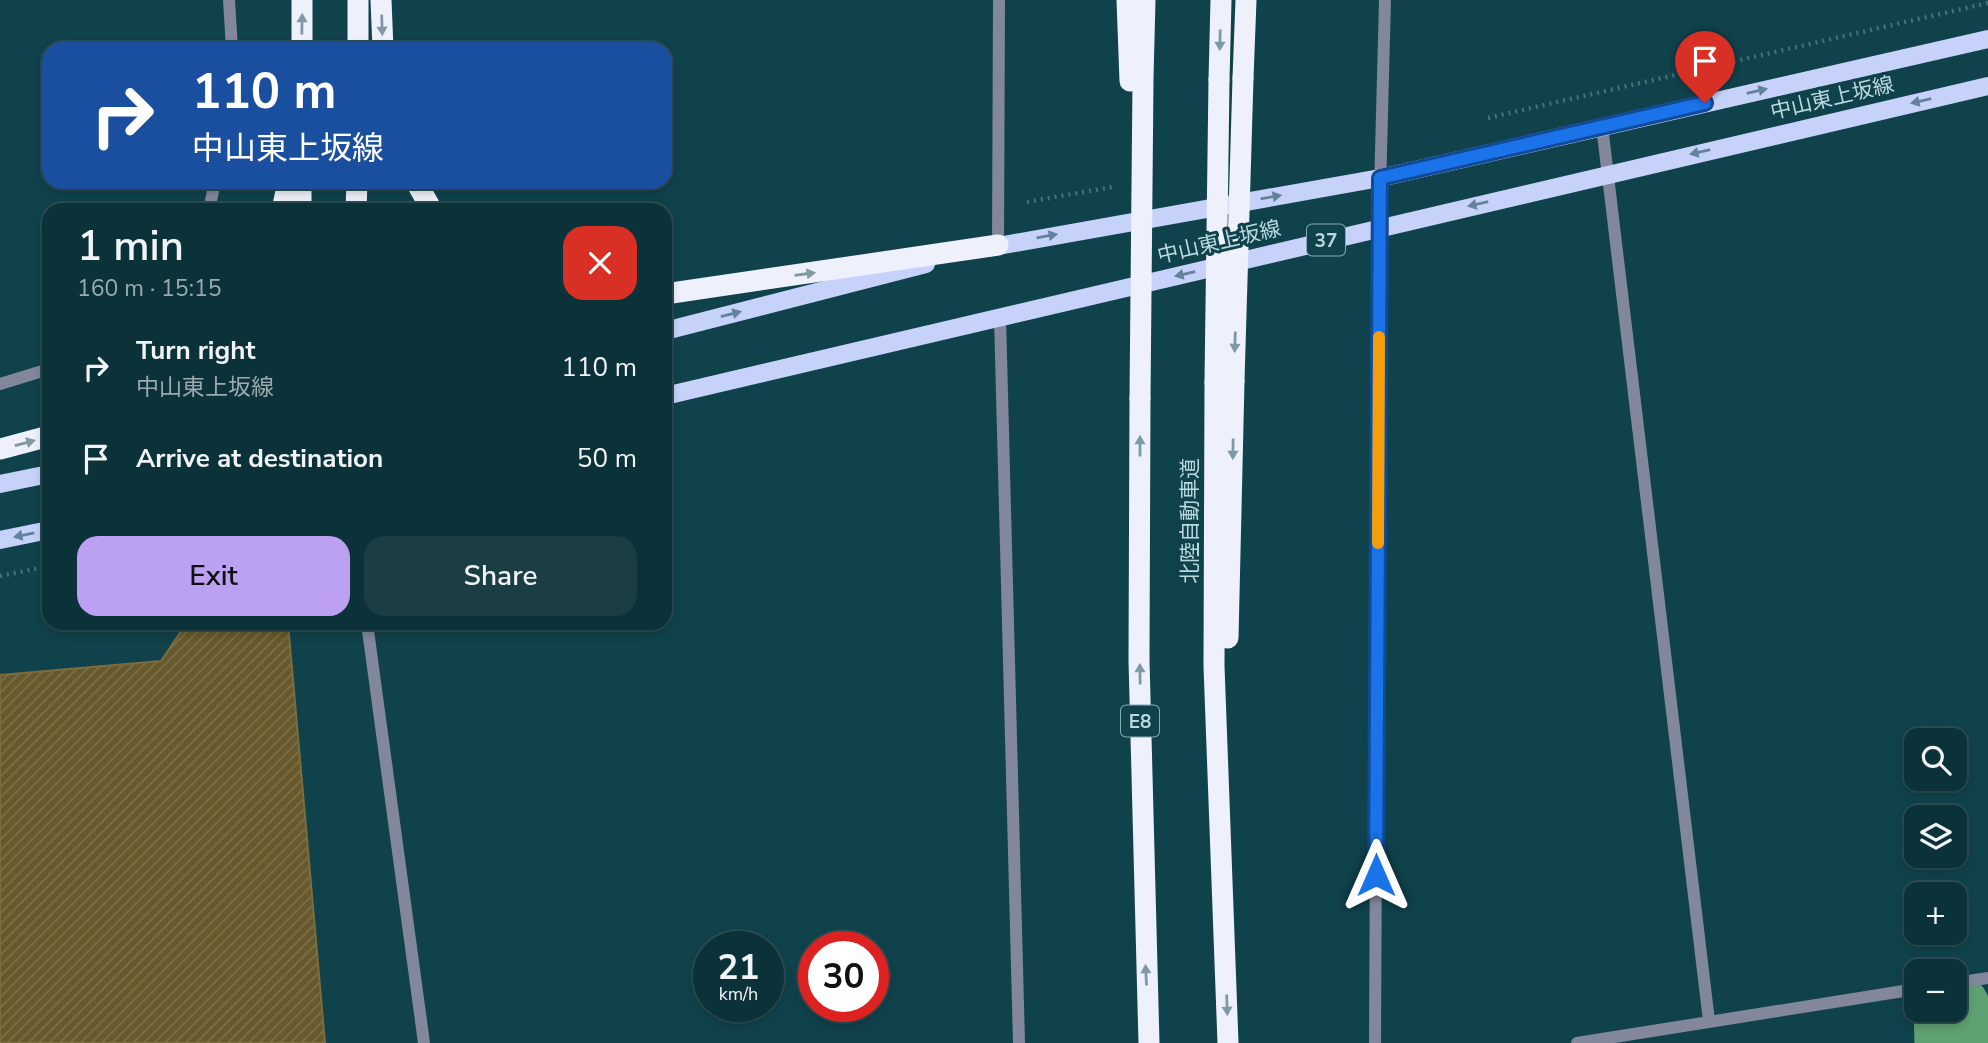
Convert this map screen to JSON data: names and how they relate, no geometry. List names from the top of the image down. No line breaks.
{"streets":{"highway":["E8"],"main road":["中山東上坂線","37"]},"page":{"turn":["110 m","中山東上坂線"],"heading":["1 min","160 m · 15:15"],"list":[{"name":"Turn right","note":"中山東上坂線","value":"110 m"},{"name":"Arrive at destination","value":"50 m"}],"buttons":["Exit","Share"],"map_buttons":["+","−"],"speed":"21 km/h","limit":"30"}}
